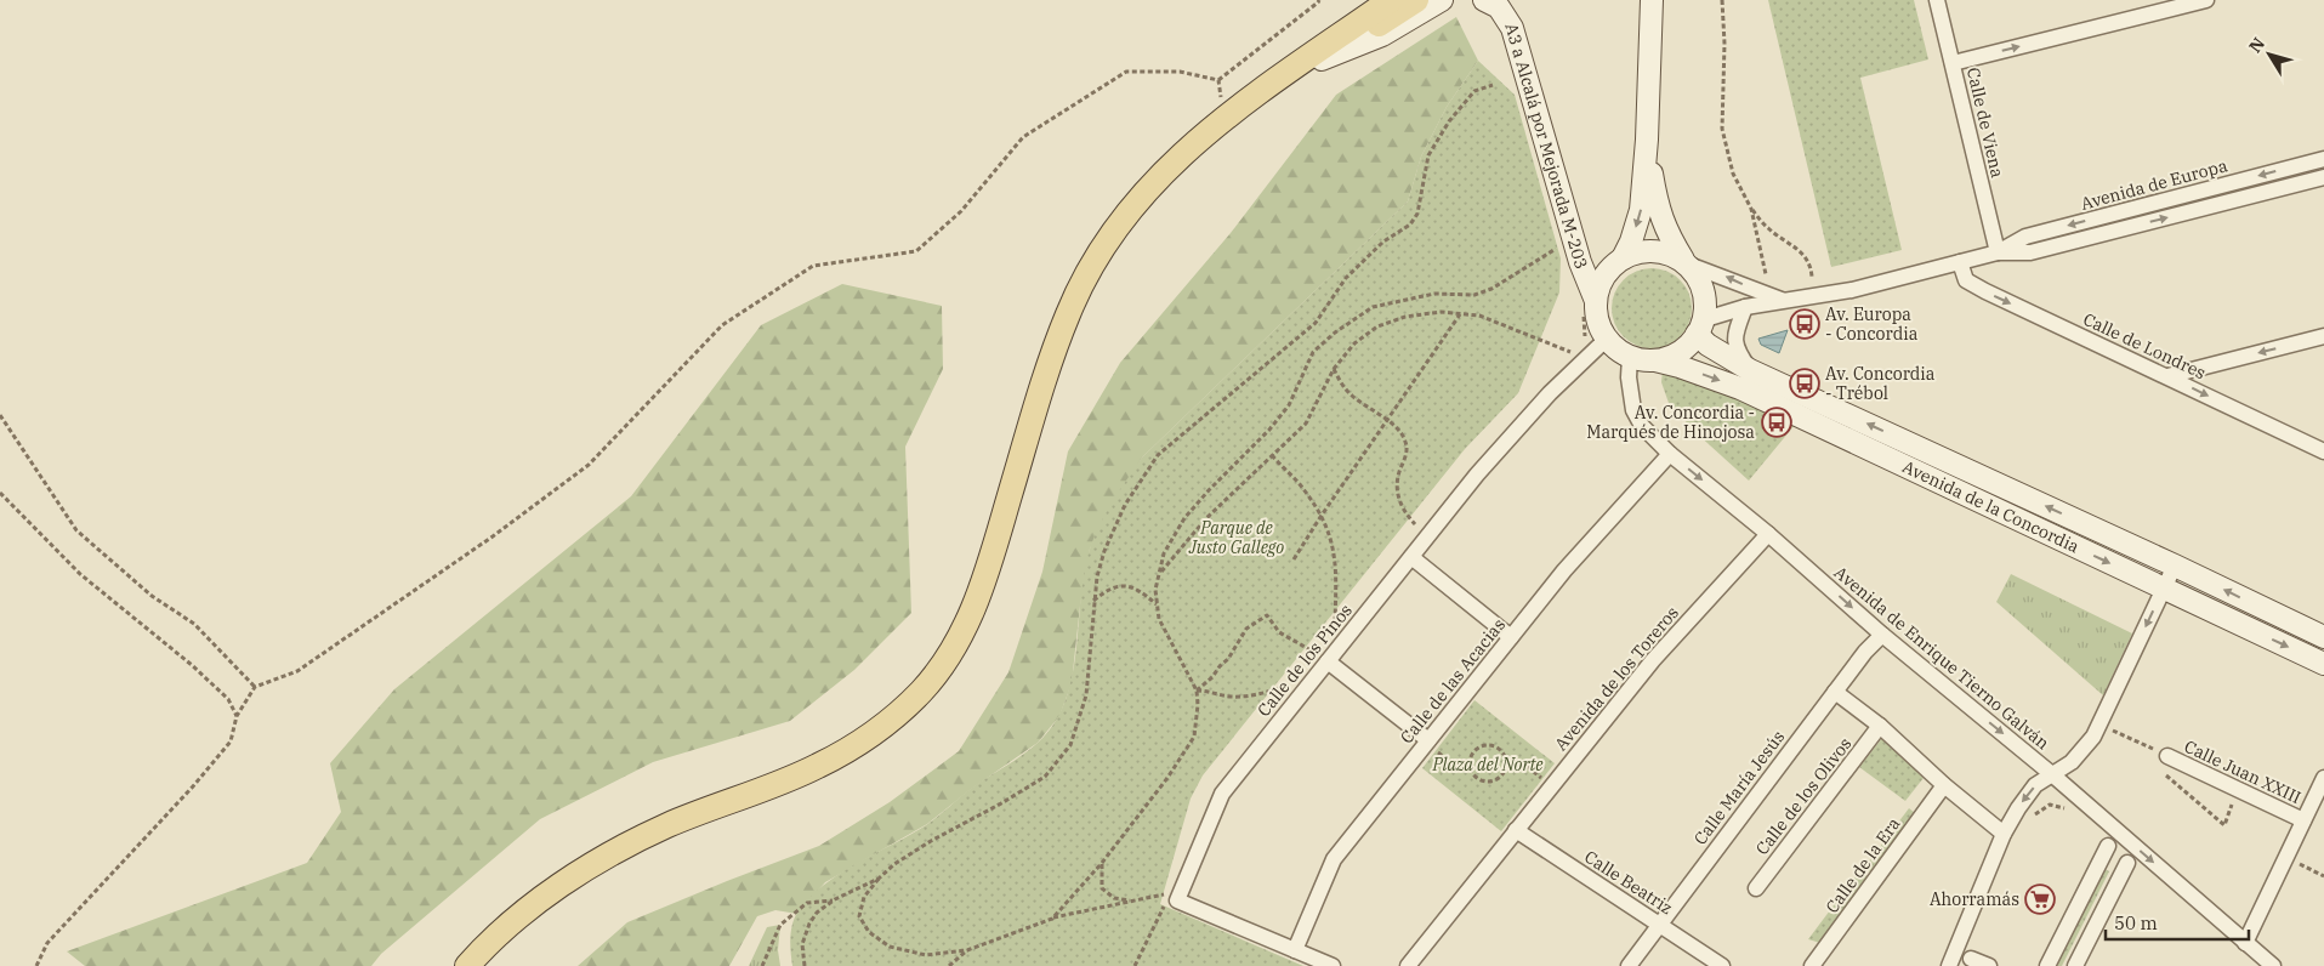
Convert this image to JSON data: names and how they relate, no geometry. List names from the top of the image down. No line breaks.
{"streets":{"street":["Calle de Viena","A3 a Alcalá por Mejorada M-203","Avenida de Europa","Calle de Londres","Avenida de la Concordia","Avenida de Enrique Tierno Galván","Calle de los Pinos","Avenida de los Toreros","Calle de las Acacias","Calle Juan XXIII","Calle María Jesús","Calle de los Olivos","Calle de la Era","Calle Beatriz"]},"crossings":[["Calle de Viena","Avenida de Europa"],["A3 a Alcalá por Mejorada M-203","Avenida de Europa"],["A3 a Alcalá por Mejorada M-203","Avenida de la Concordia"],["A3 a Alcalá por Mejorada M-203","Avenida de Enrique Tierno Galván"],["A3 a Alcalá por Mejorada M-203","Calle de los Pinos"],["Avenida de Europa","Calle de Londres"],["Avenida de Europa","Avenida de la Concordia"],["Avenida de Europa","Avenida de Enrique Tierno Galván"],["Avenida de Europa","Calle de los Pinos"],["Avenida de la Concordia","Avenida de Enrique Tierno Galván"],["Avenida de la Concordia","Calle de los Pinos"],["Avenida de Enrique Tierno Galván","Calle de los Pinos"],["Avenida de Enrique Tierno Galván","Avenida de los Toreros"],["Avenida de Enrique Tierno Galván","Calle de las Acacias"],["Avenida de Enrique Tierno Galván","Calle María Jesús"],["Calle de los Pinos","Calle de las Acacias"],["Avenida de los Toreros","Calle Beatriz"],["Calle María Jesús","Calle Beatriz"]],"one_way":["Calle de Londres","Avenida de Enrique Tierno Galván"],"parks":["Parque de Justo Gallego","Plaza del Norte"],"places":{"bus stop":["Av. Europa - Concordia","Av. Concordia - Trébol","Av. Concordia - Marqués de Hinojosa"],"supermarket":["Ahorramás"]},"scale_bar":"50 m","north":"top left"}
